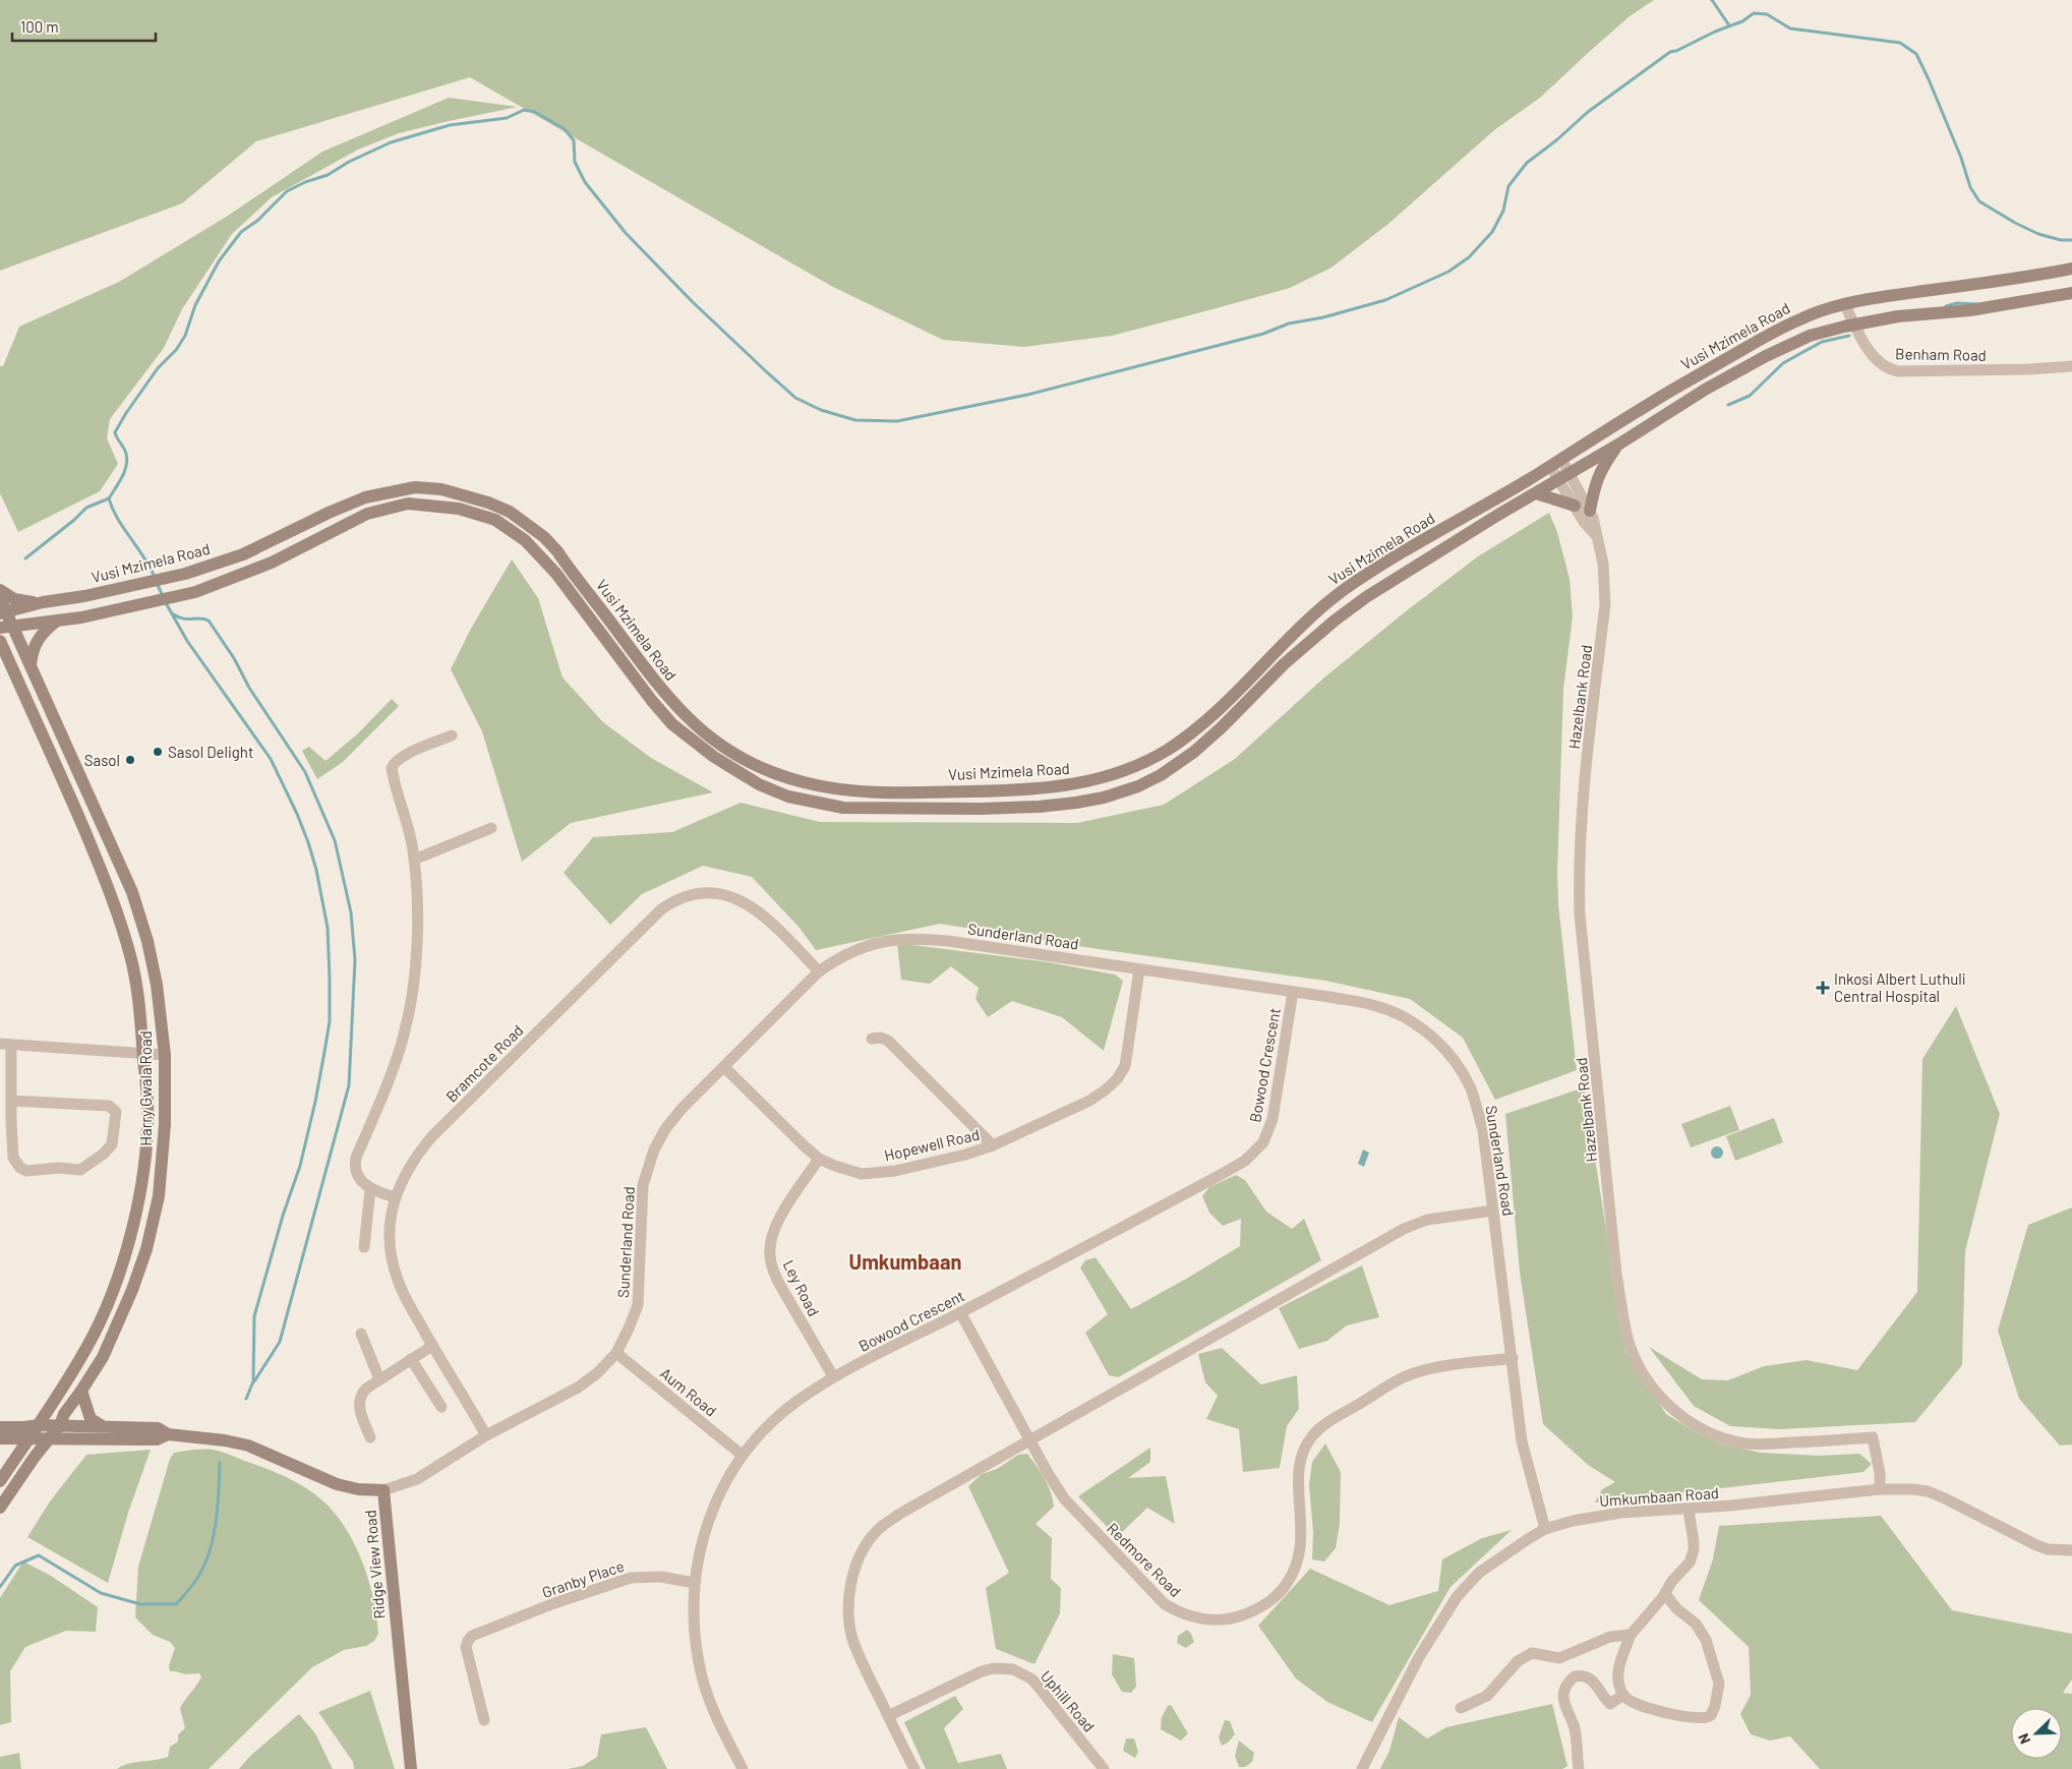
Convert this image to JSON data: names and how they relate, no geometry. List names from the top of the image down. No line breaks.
{"streets":{"main road":["Vusi Mzimela Road","Harry Gwala Road","Ridge View Road"],"street":["Benham Road","Hazelbank Road","Sunderland Road","Bramcote Road","Bowood Crescent","Hopewell Road","Ley Road","Aum Road","Umkumbaan Road","Redmore Road","Granby Place","Uphill Road"]},"crossings":[["Vusi Mzimela Road","Benham Road"],["Vusi Mzimela Road","Hazelbank Road"],["Vusi Mzimela Road","Harry Gwala Road"],["Hazelbank Road","Umkumbaan Road"],["Sunderland Road","Bramcote Road"],["Sunderland Road","Bowood Crescent"],["Sunderland Road","Hopewell Road"],["Sunderland Road","Aum Road"],["Sunderland Road","Umkumbaan Road"],["Sunderland Road","Redmore Road"],["Sunderland Road","Ridge View Road"],["Bowood Crescent","Ley Road"],["Bowood Crescent","Aum Road"],["Bowood Crescent","Redmore Road"],["Bowood Crescent","Granby Place"],["Harry Gwala Road","Ridge View Road"],["Hopewell Road","Ley Road"]],"districts":["Umkumbaan"],"places":{"other":["Sasol Delight","Sasol"],"health":["Inkosi Albert Luthuli Central Hospital"]},"scale_bar":"100 m","north":"bottom left"}
